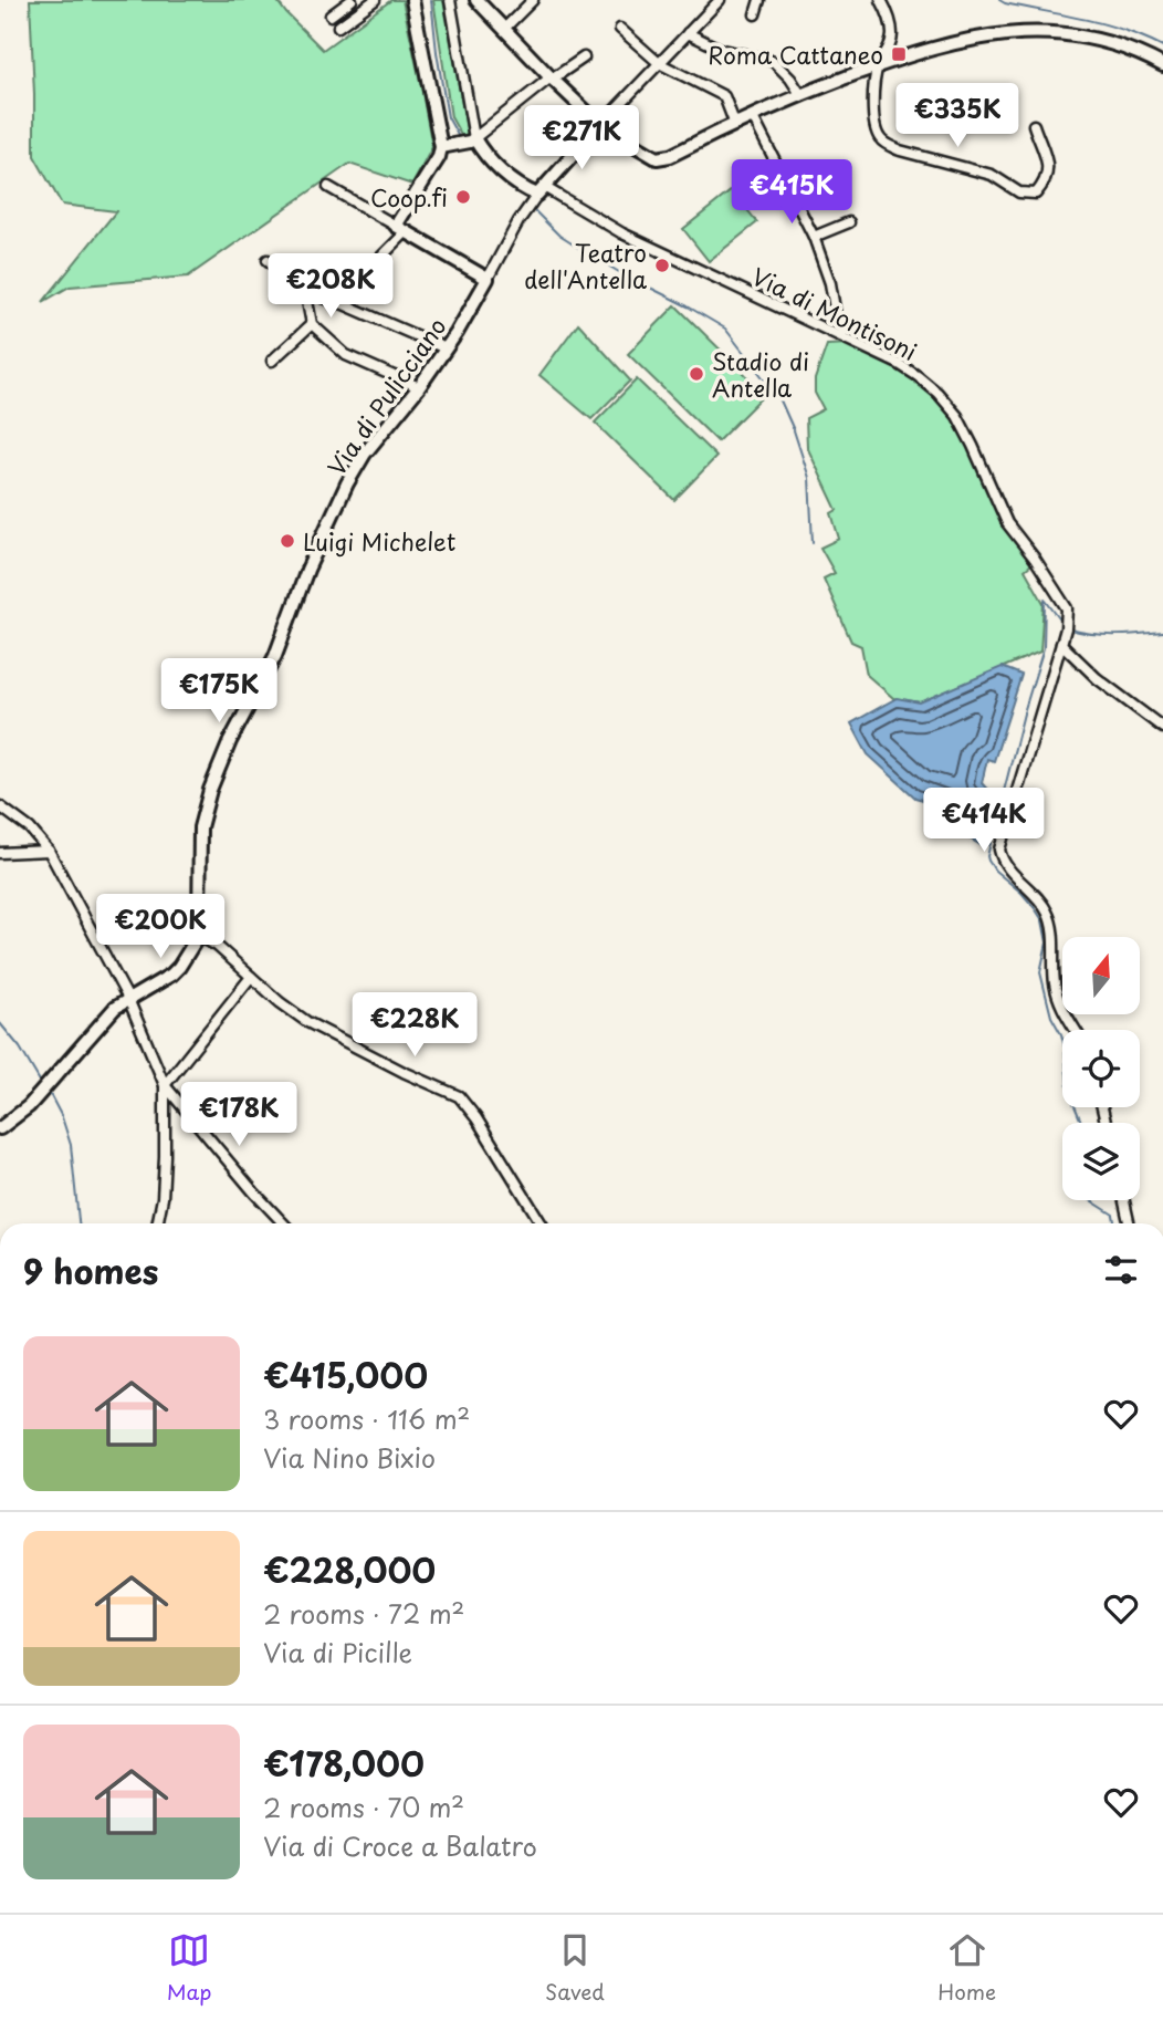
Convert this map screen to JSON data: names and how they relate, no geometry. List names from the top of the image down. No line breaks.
{"streets":{"street":["Via di Montisoni","Via di Pulicciano"]},"crossings":[["Via di Montisoni","Via di Pulicciano"]],"places":{"transit":["Roma Cattaneo"],"other":["Coop.fi","Teatro dell'Antella","Stadio di Antella","Luigi Michelet"]},"north":"top","page":{"price":["€335K","€271K","€415K","€208K","€175K","€414K","€200K","€228K","€178K"],"heading":"9 homes","list":[{"name":"€415,000","note":"3 rooms · 116 m² · Via Nino Bixio"},{"name":"€228,000","note":"2 rooms · 72 m² · Via di Picille"},{"name":"€178,000","note":"2 rooms · 70 m² · Via di Croce a Balatro"}],"tabs":["Map","Saved","Home"]}}
